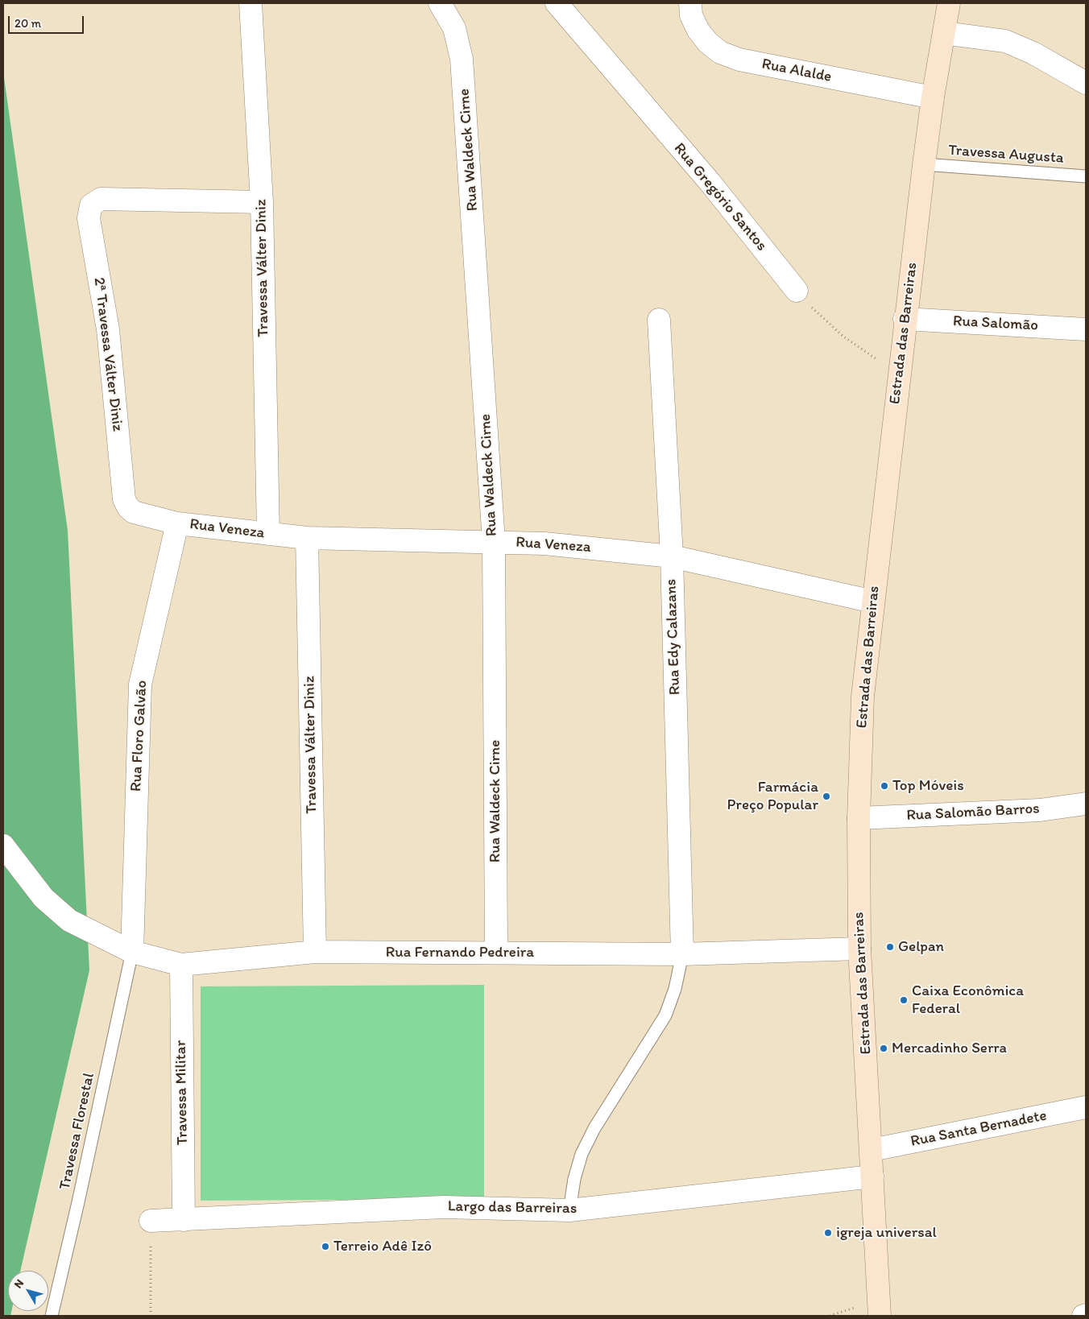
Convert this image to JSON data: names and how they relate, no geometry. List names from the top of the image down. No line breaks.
{"streets":{"main road":["Estrada das Barreiras"],"street":["Rua Alalde","Rua Waldeck Cirne","Rua Gregório Santos","Travessa Válter Diniz","Rua Salomão","2ª Travessa Válter Diniz","Rua Veneza","Rua Edy Calazans","Rua Floro Galvão","Rua Salomão Barros","Rua Fernando Pedreira","Travessa Militar","Rua Santa Bernadete","Largo das Barreiras"],"lane":["Travessa Augusta","Travessa Florestal"]},"crossings":[["Rua Alalde","Estrada das Barreiras"],["Rua Waldeck Cirne","Rua Veneza"],["Rua Waldeck Cirne","Rua Fernando Pedreira"],["Travessa Augusta","Estrada das Barreiras"],["Travessa Válter Diniz","2ª Travessa Válter Diniz"],["Travessa Válter Diniz","Rua Veneza"],["Travessa Válter Diniz","Rua Fernando Pedreira"],["Rua Salomão","Estrada das Barreiras"],["Estrada das Barreiras","Rua Veneza"],["Estrada das Barreiras","Rua Salomão Barros"],["Estrada das Barreiras","Rua Fernando Pedreira"],["Estrada das Barreiras","Rua Santa Bernadete"],["Estrada das Barreiras","Largo das Barreiras"],["2ª Travessa Válter Diniz","Rua Veneza"],["Rua Veneza","Rua Edy Calazans"],["Rua Veneza","Rua Floro Galvão"],["Rua Edy Calazans","Rua Fernando Pedreira"],["Rua Floro Galvão","Rua Fernando Pedreira"],["Rua Floro Galvão","Travessa Florestal"],["Rua Fernando Pedreira","Travessa Militar"],["Rua Fernando Pedreira","Travessa Florestal"],["Travessa Militar","Largo das Barreiras"]],"places":["Top Móveis","Farmácia Preço Popular","Gelpan","Caixa Econômica Federal","Mercadinho Serra","igreja universal","Terreio Adê Izô"],"scale_bar":"20 m","north":"top left"}
